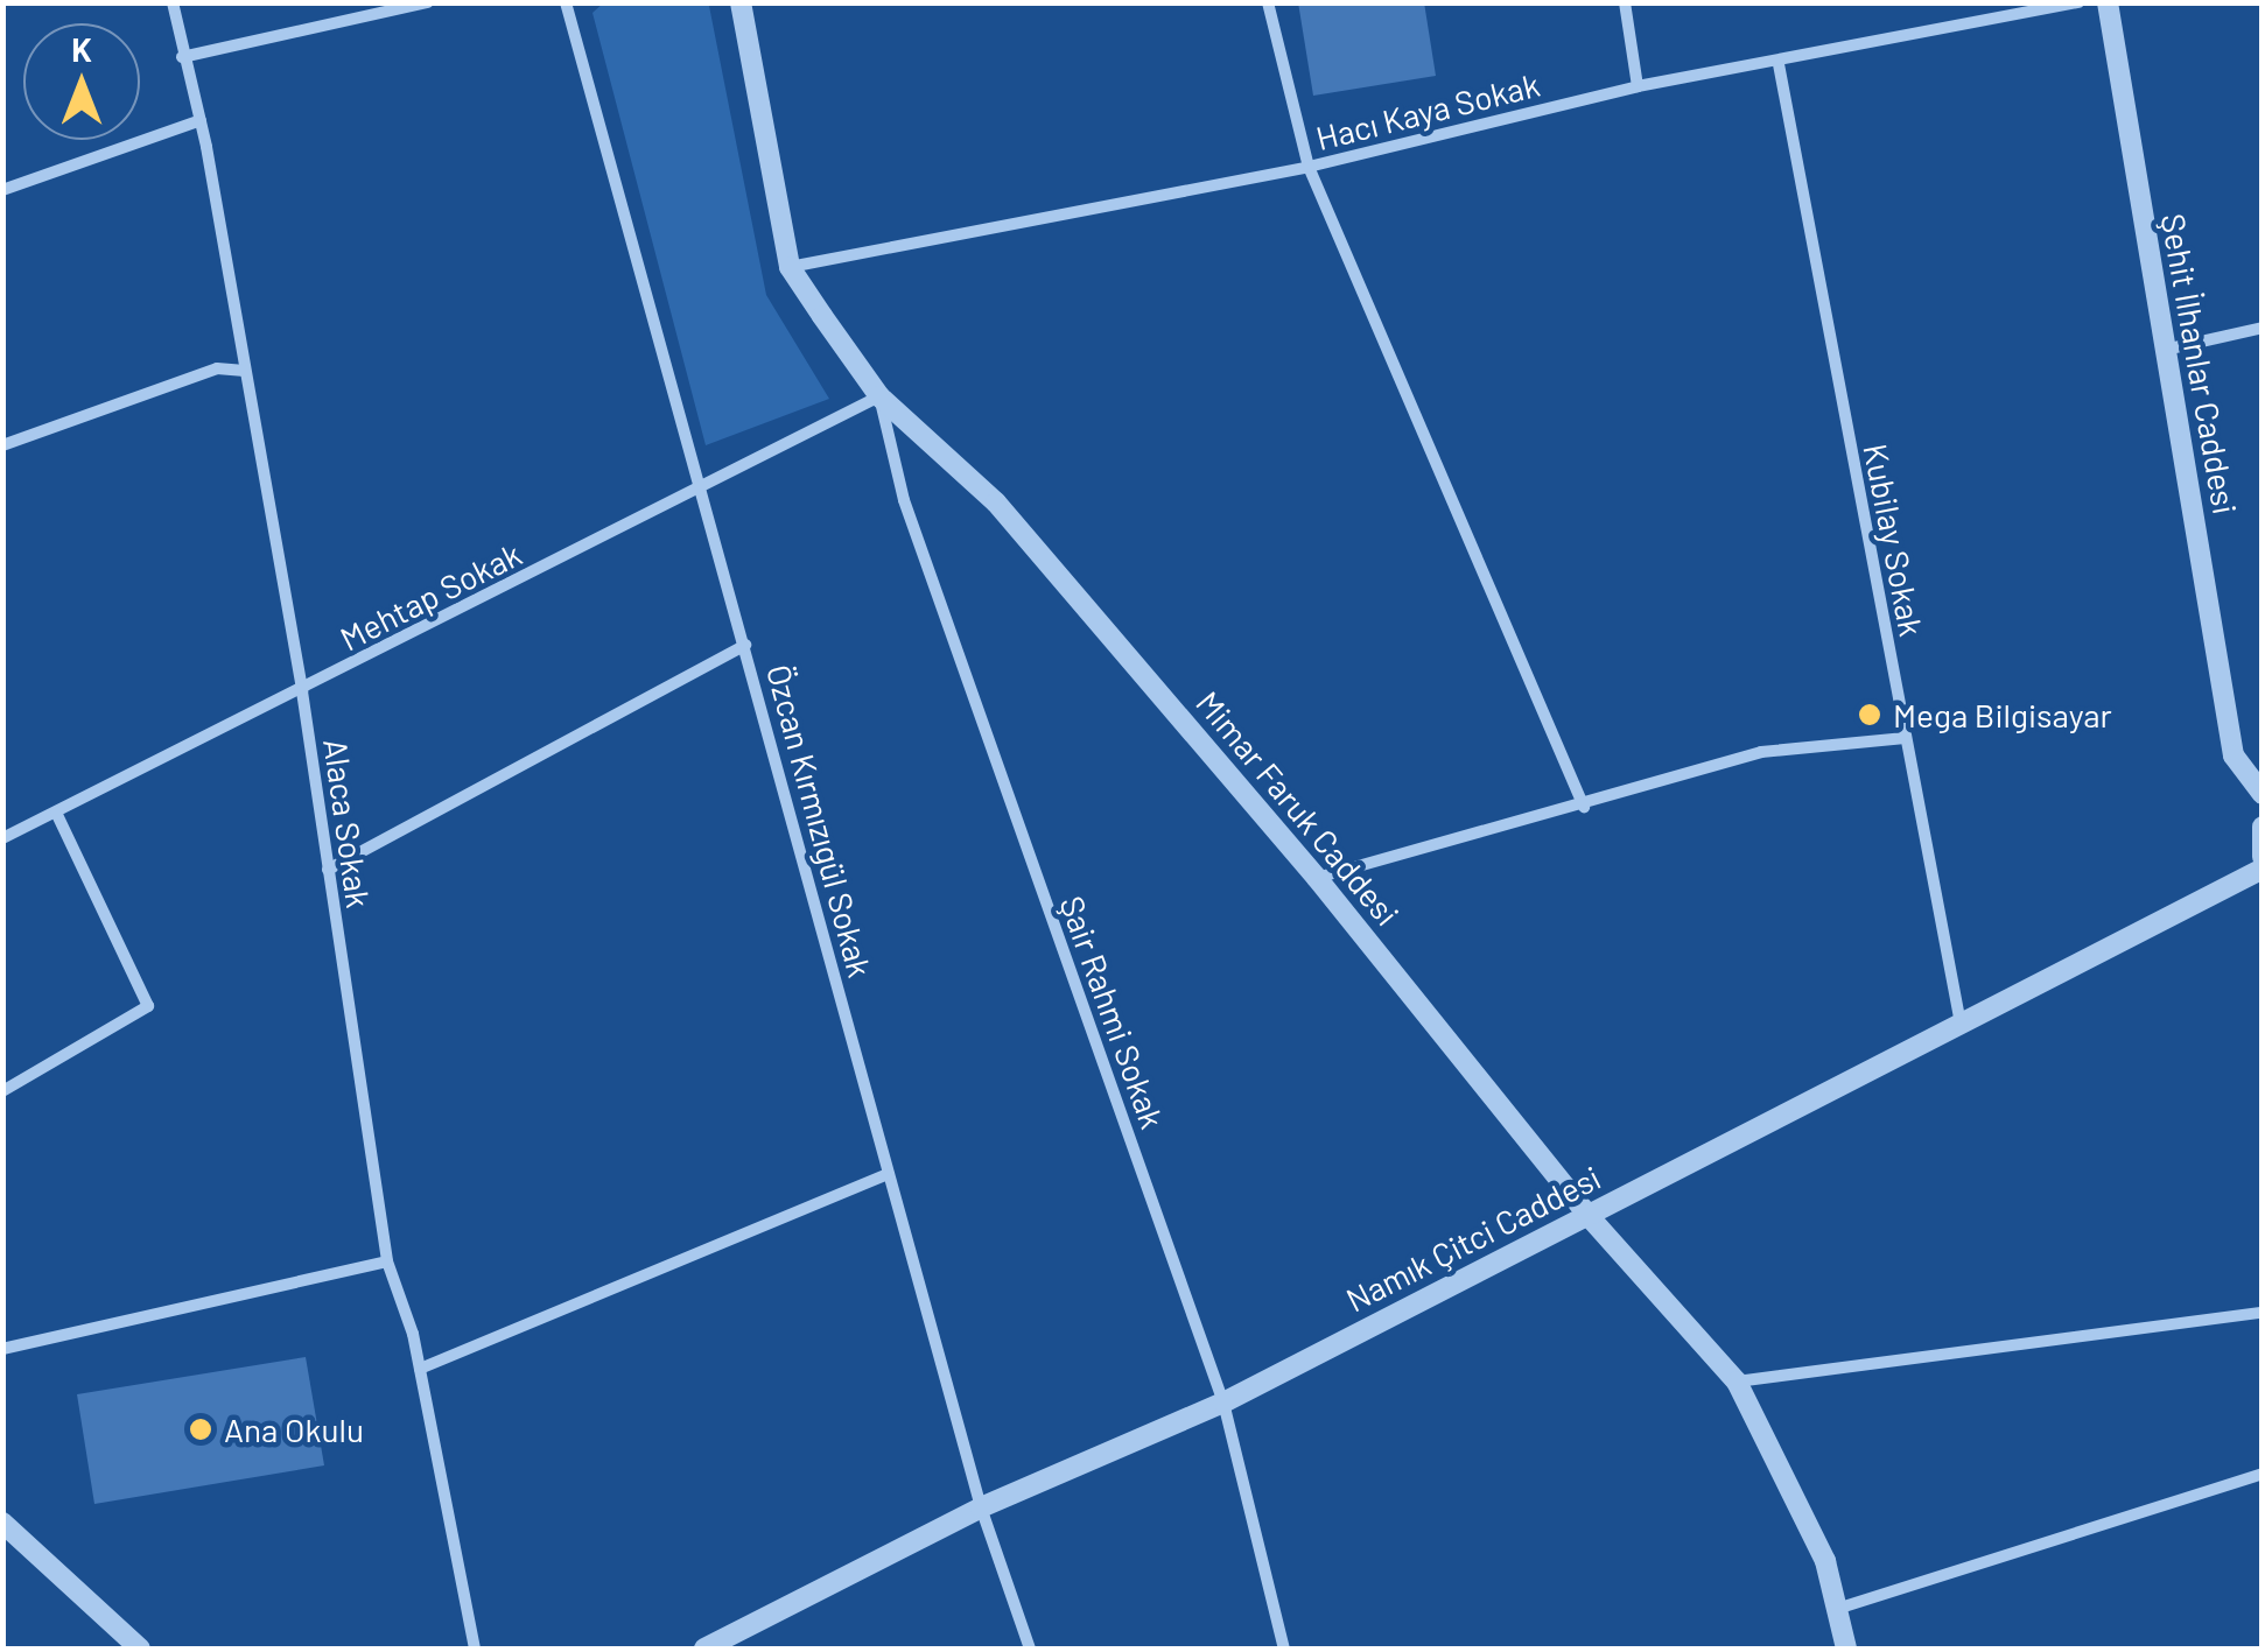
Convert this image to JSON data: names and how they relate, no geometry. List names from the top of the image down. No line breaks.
{"streets":{"street":["Hacı Kaya Sokak","Şehit İlhanlar Caddesi","Kubilay Sokak","Mehtap Sokak","Mimar Faruk Caddesi","Özcan Kırmızıgül Sokak","Alaca Sokak","Şair Rahmi Sokak","Namık Çitci Caddesi"]},"crossings":[["Hacı Kaya Sokak","Kubilay Sokak"],["Hacı Kaya Sokak","Mimar Faruk Caddesi"],["Kubilay Sokak","Namık Çitci Caddesi"],["Mehtap Sokak","Mimar Faruk Caddesi"],["Mehtap Sokak","Özcan Kırmızıgül Sokak"],["Mehtap Sokak","Alaca Sokak"],["Mehtap Sokak","Şair Rahmi Sokak"],["Mimar Faruk Caddesi","Şair Rahmi Sokak"],["Mimar Faruk Caddesi","Namık Çitci Caddesi"],["Özcan Kırmızıgül Sokak","Namık Çitci Caddesi"],["Şair Rahmi Sokak","Namık Çitci Caddesi"]],"places":["Mega Bilgisayar","Ana Okulu"],"north":"top"}
